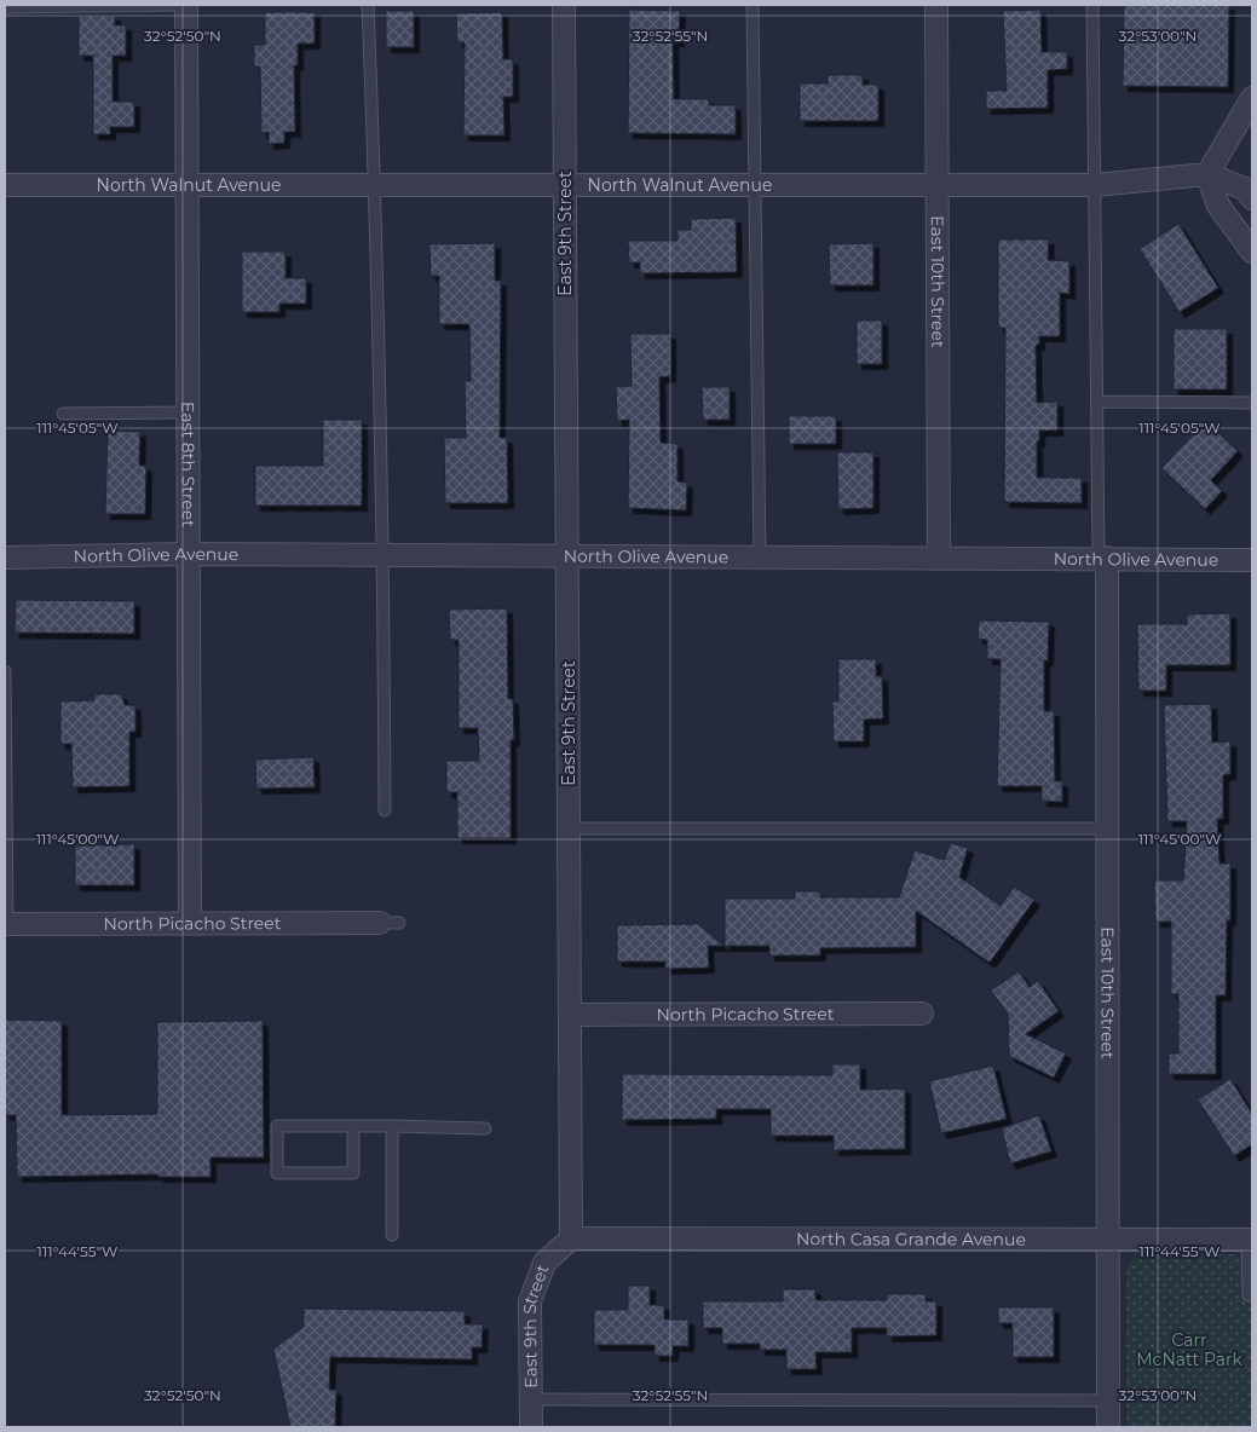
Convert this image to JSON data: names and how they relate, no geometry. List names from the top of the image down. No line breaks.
{"streets":{"street":["North Walnut Avenue","East 9th Street","East 10th Street","East 8th Street","North Olive Avenue","North Picacho Street","North Casa Grande Avenue"]},"crossings":[["North Walnut Avenue","East 9th Street"],["North Walnut Avenue","East 10th Street"],["North Walnut Avenue","East 8th Street"],["East 9th Street","North Olive Avenue"],["East 9th Street","North Picacho Street"],["East 9th Street","North Casa Grande Avenue"],["East 10th Street","North Olive Avenue"],["East 10th Street","North Casa Grande Avenue"],["East 8th Street","North Olive Avenue"],["East 8th Street","North Picacho Street"]],"parks":["Carr McNatt Park"],"coordinates":["32°52'50\"N","32°52'55\"N","32°53'00\"N","111°45'05\"W","111°45'00\"W","111°44'55\"W"]}
